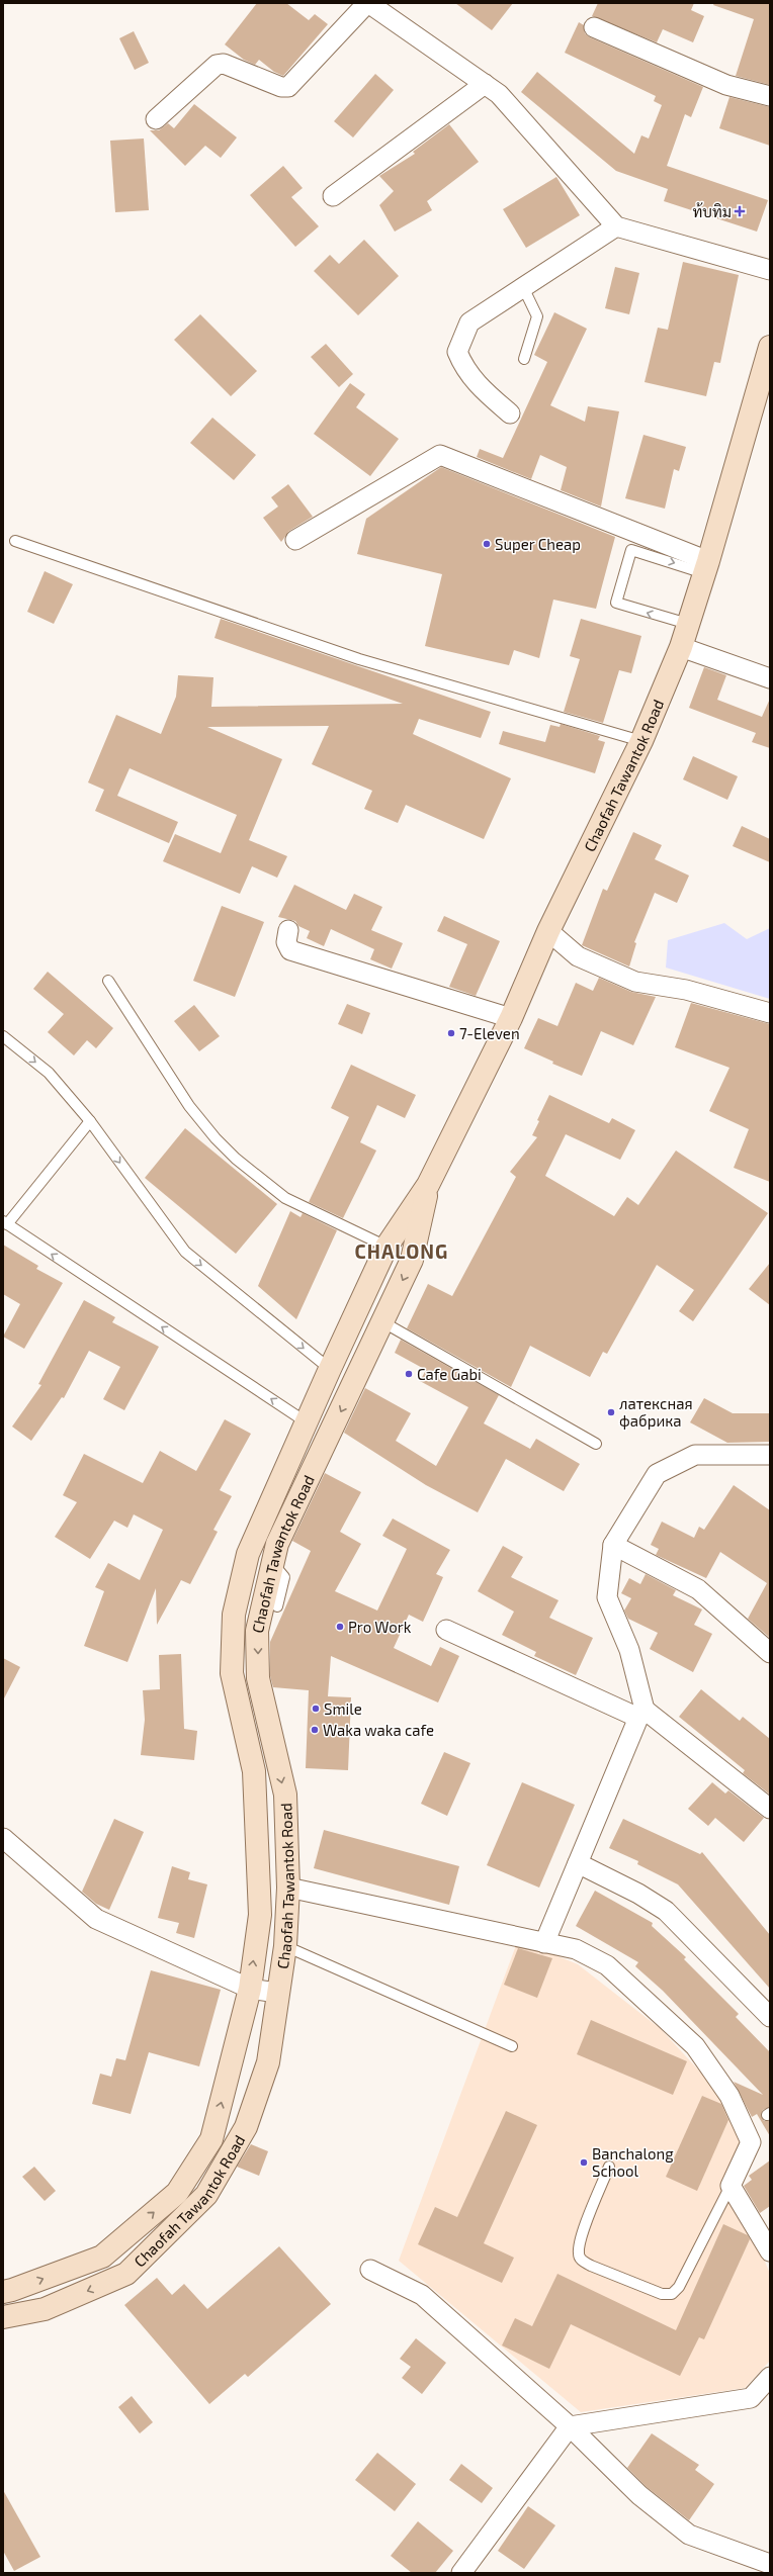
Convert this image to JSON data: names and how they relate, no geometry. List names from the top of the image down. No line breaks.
{"streets":{"main road":["Chaofah Tawantok Road"]},"districts":["CHALONG"],"places":{"health":["ท้บทิม"],"other":["Super Cheap","7-Eleven","Cafe Gabi","латексная фабрика","Pro Work","Smile","Waka waka cafe","Banchalong School"]}}
